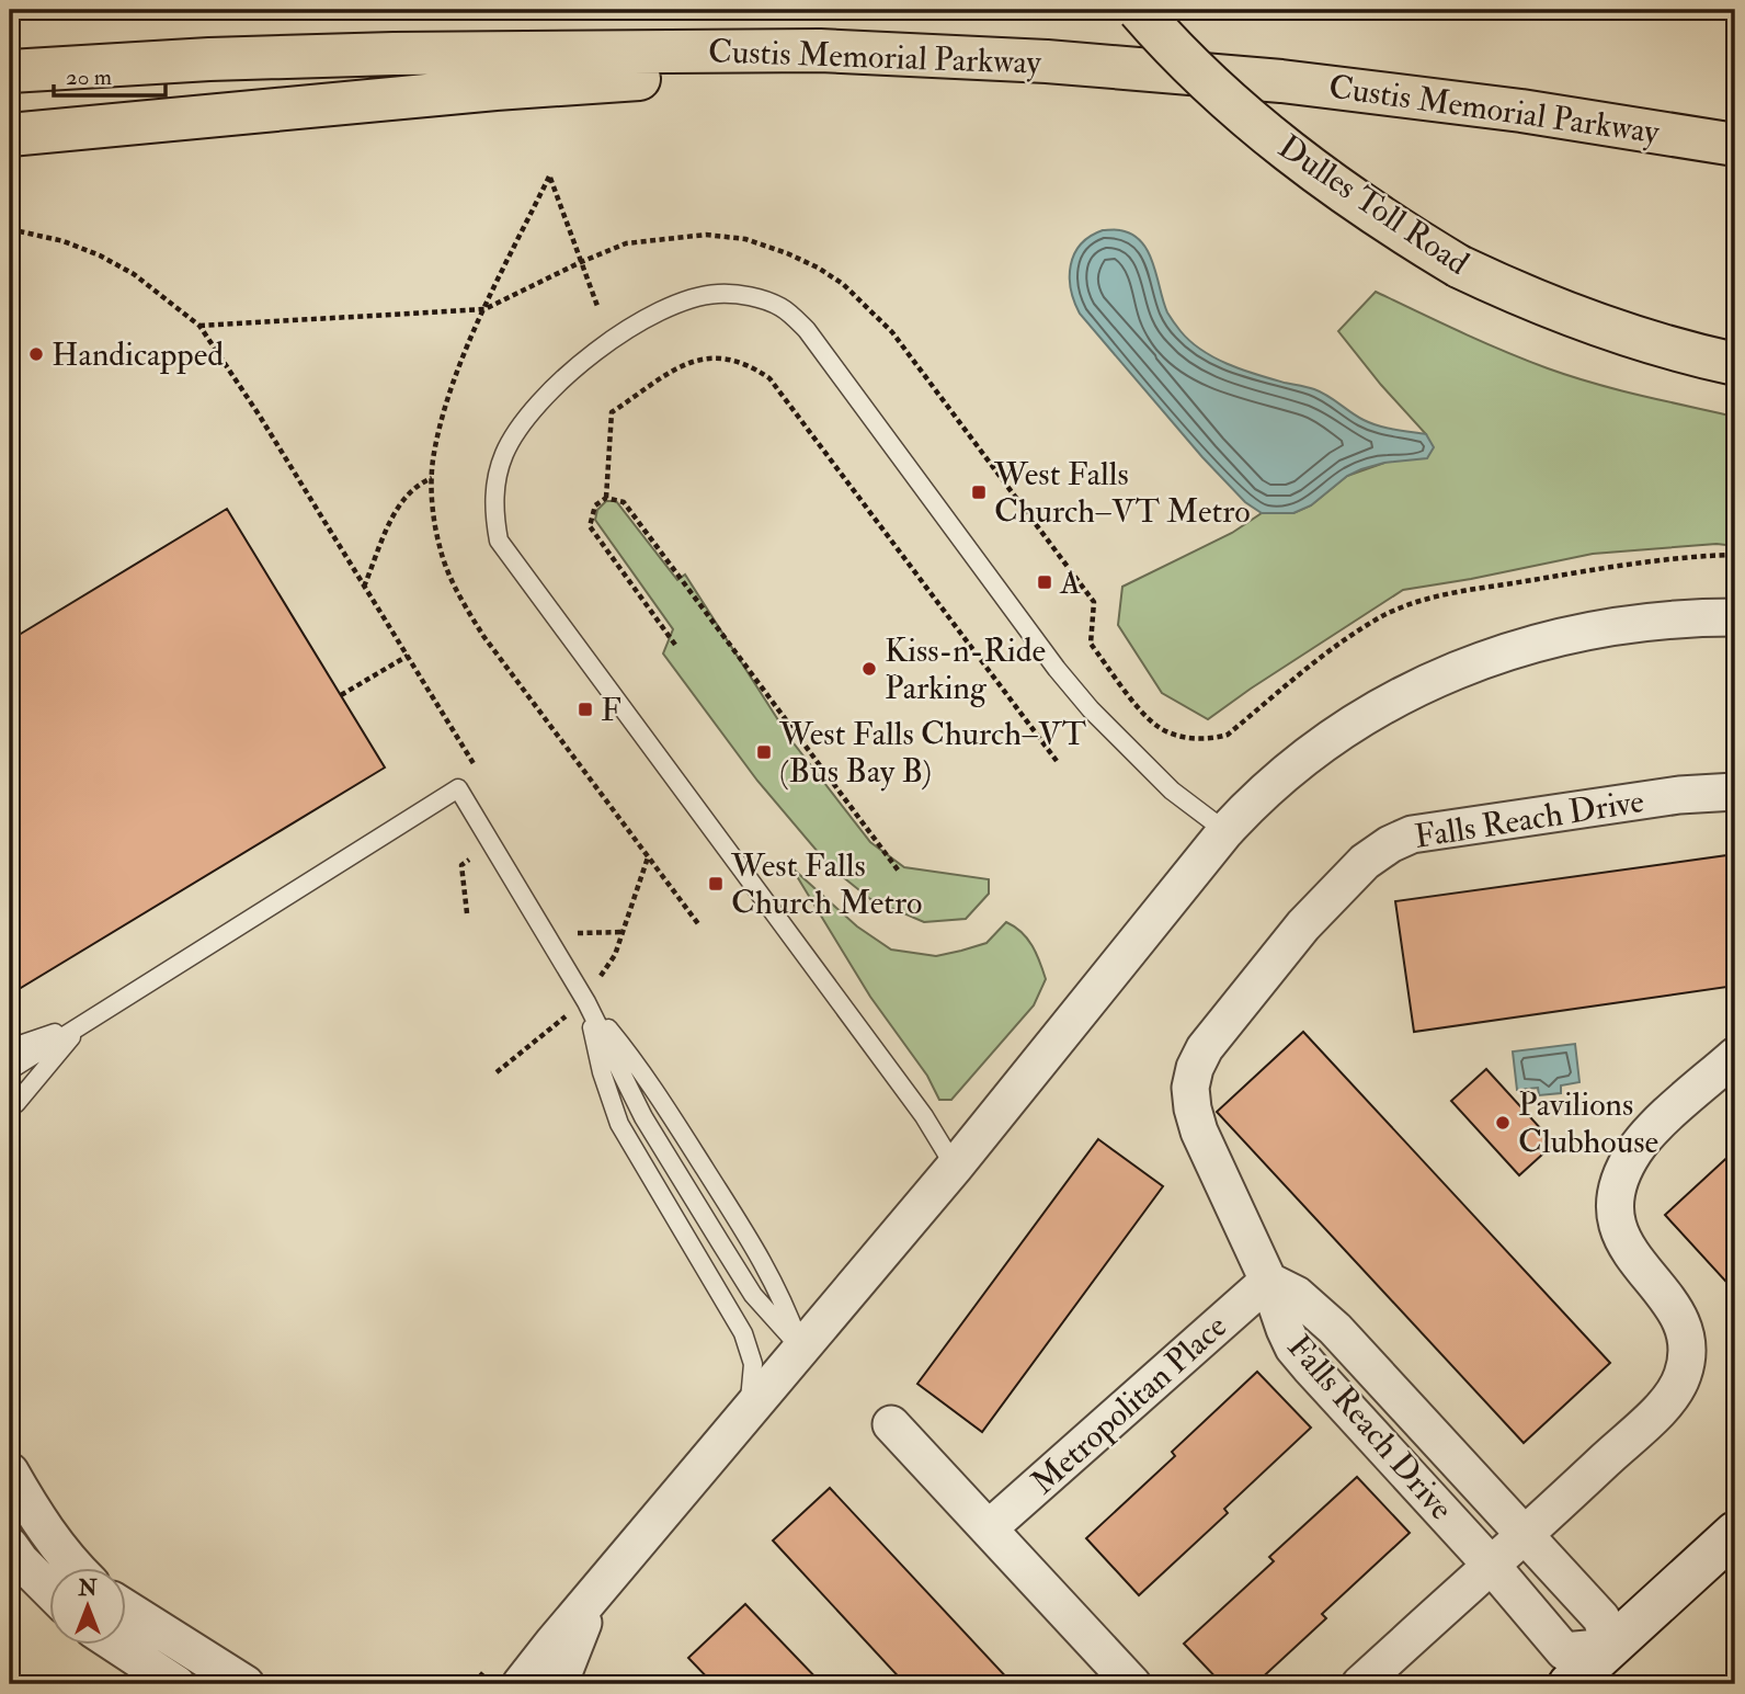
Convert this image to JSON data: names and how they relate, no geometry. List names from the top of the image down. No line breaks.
{"streets":{"highway":["Custis Memorial Parkway","Dulles Toll Road"],"street":["Falls Reach Drive","Metropolitan Place"]},"crossings":[["Falls Reach Drive","Metropolitan Place"]],"places":{"other":["Handicapped","Kiss-n-Ride Parking","Pavilions Clubhouse"],"transit":["West Falls Church–VT Metro","A","F","West Falls Church–VT (Bus Bay B)","West Falls Church Metro"]},"scale_bar":"20 m","north":"top"}
